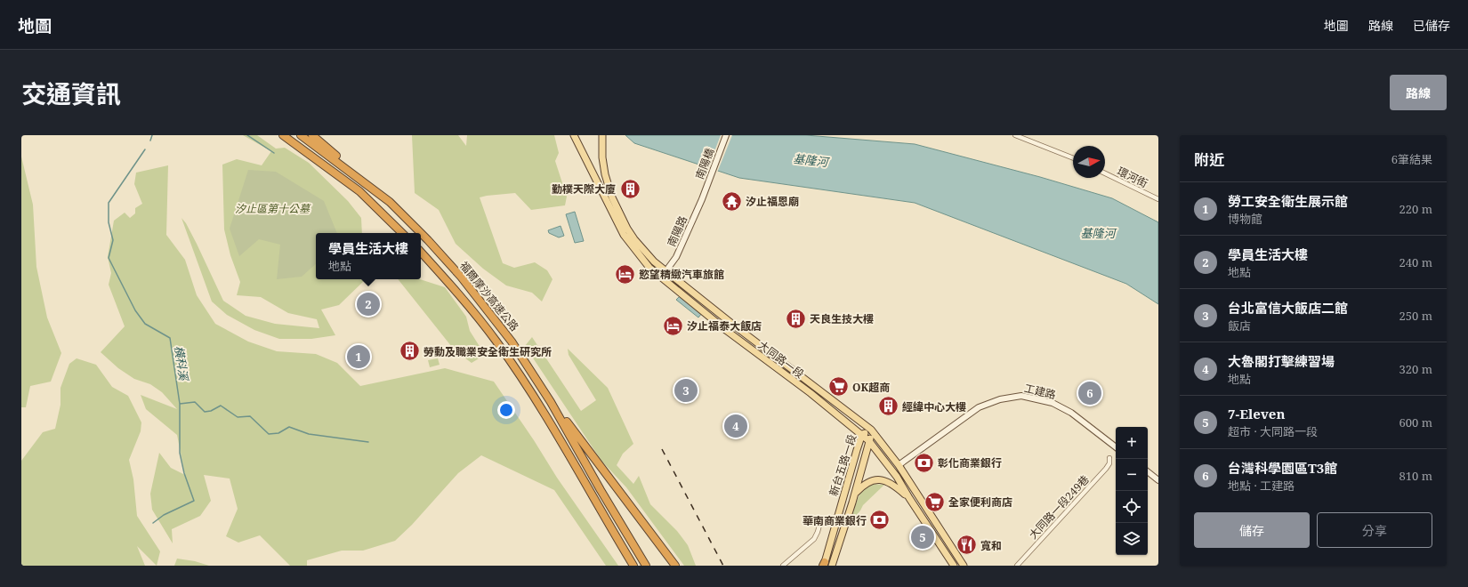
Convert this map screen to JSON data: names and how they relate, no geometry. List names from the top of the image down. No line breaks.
{"streets":{"highway":["福爾摩沙高速公路"],"main road":["大同路一段","新台五路一段"],"street":["南陽橋","環河街","南陽路","工建路","大同路一段249巷"]},"crossings":[["南陽橋","南陽路"],["南陽路","大同路一段"],["大同路一段","工建路"],["大同路一段","新台五路一段"]],"water":["基隆河","橫科溪"],"parks":["汐止區第十公墓"],"places":{"building":["勤樸天際大廈","天良生技大樓","勞動及職業安全衛生研究所","經緯中心大樓"],"temple":["汐止福恩廟"],"hotel":["慾望精緻汽車旅館","汐止福泰大飯店"],"supermarket":["OK超商","全家便利商店"],"bank":["彰化商業銀行","華南商業銀行"],"restaurant":["寬和"]},"north":"right","page":{"header":"地圖","nav":["地圖","路線","已儲存"],"title":"交通資訊","buttons":["路線",["儲存","分享"]],"heading":["附近","6筆結果"],"list":[{"mark":"1","name":"勞工安全衛生展示館","note":"博物館","value":"220 m"},{"mark":"2","name":"學員生活大樓","note":"地點","value":"240 m"},{"mark":"3","name":"台北富信大飯店二館","note":"飯店","value":"250 m"},{"mark":"4","name":"大魯閣打擊練習場","note":"地點","value":"320 m"},{"mark":"5","name":"7-Eleven","note":"超市 · 大同路一段","value":"600 m"},{"mark":"6","name":"台灣科學園區T3館","note":"地點 · 工建路","value":"810 m"}],"popup":["學員生活大樓","地點"],"pins":["2","1","3","6","4","5"],"map_buttons":["+","−"]}}
